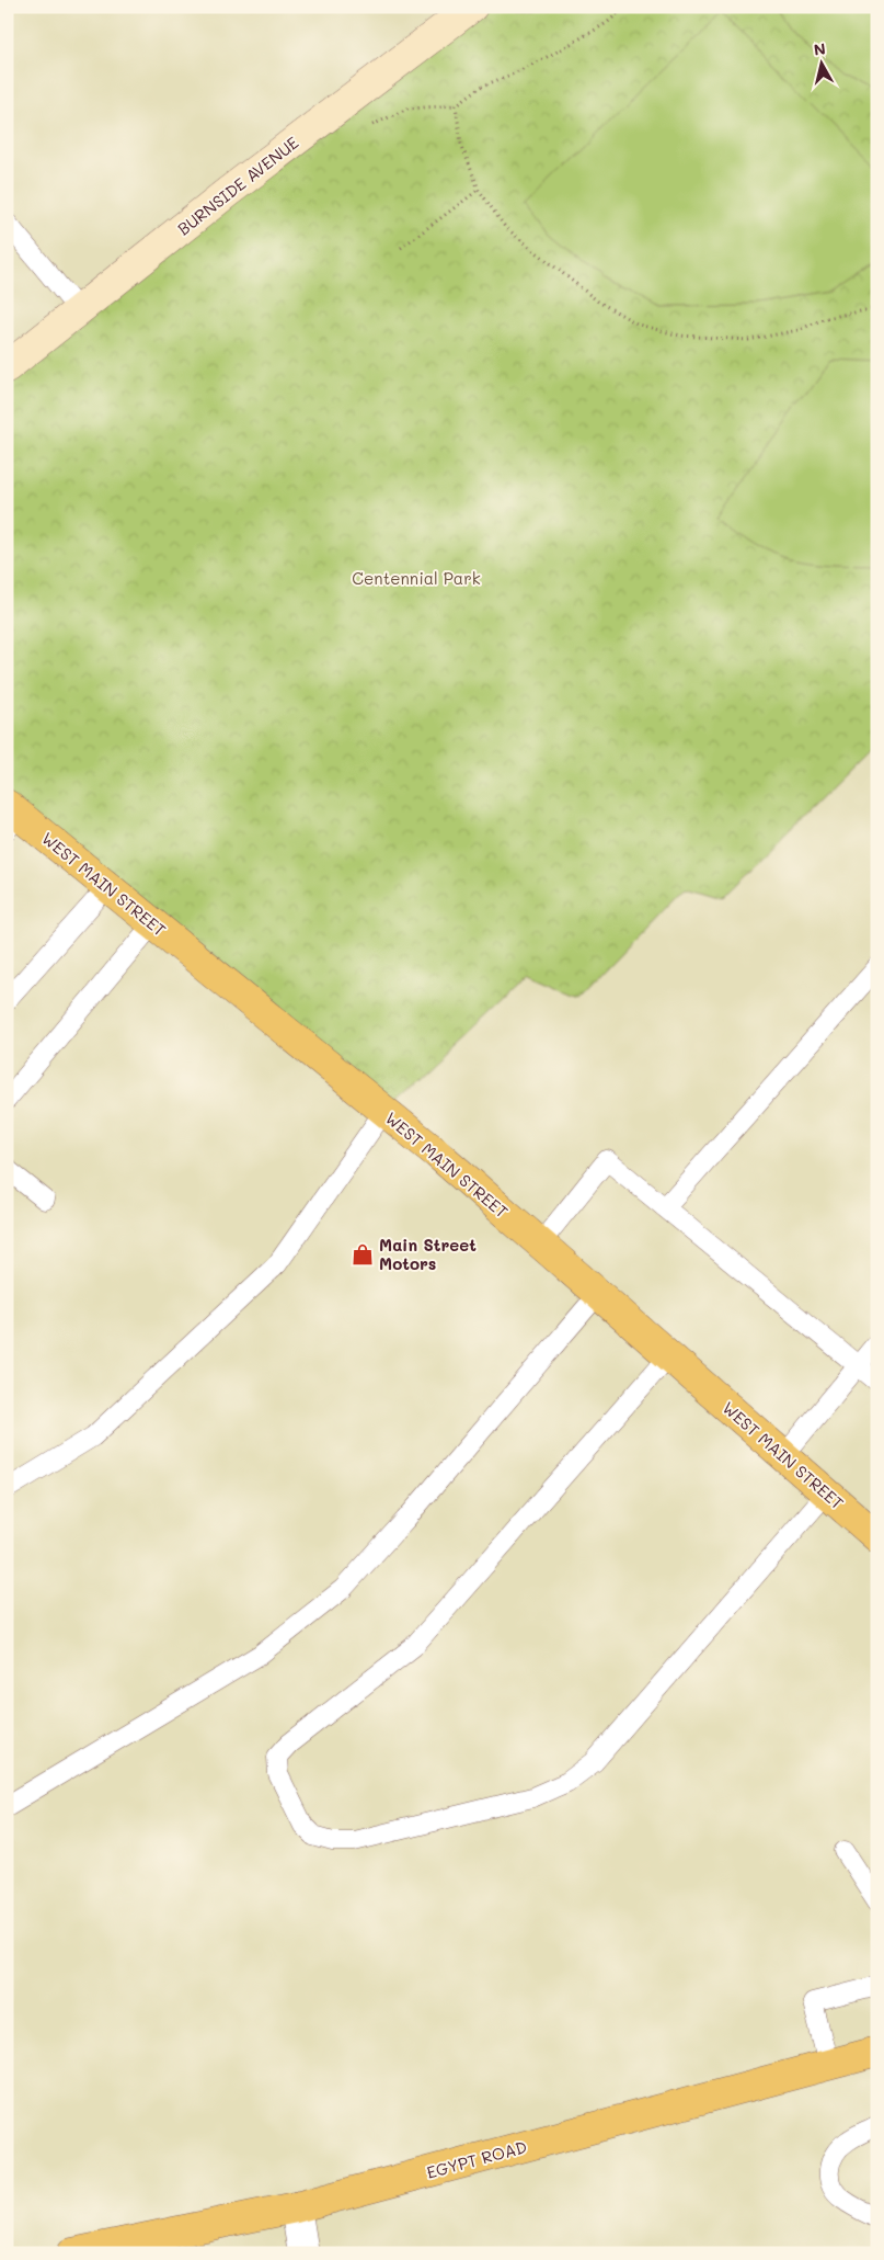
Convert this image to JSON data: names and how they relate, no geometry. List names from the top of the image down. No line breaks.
{"streets":{"main road":["WEST MAIN STREET","EGYPT ROAD"],"street":["BURNSIDE AVENUE"]},"parks":["Centennial Park"],"places":{"shop":["Main Street Motors"]},"north":"top"}
